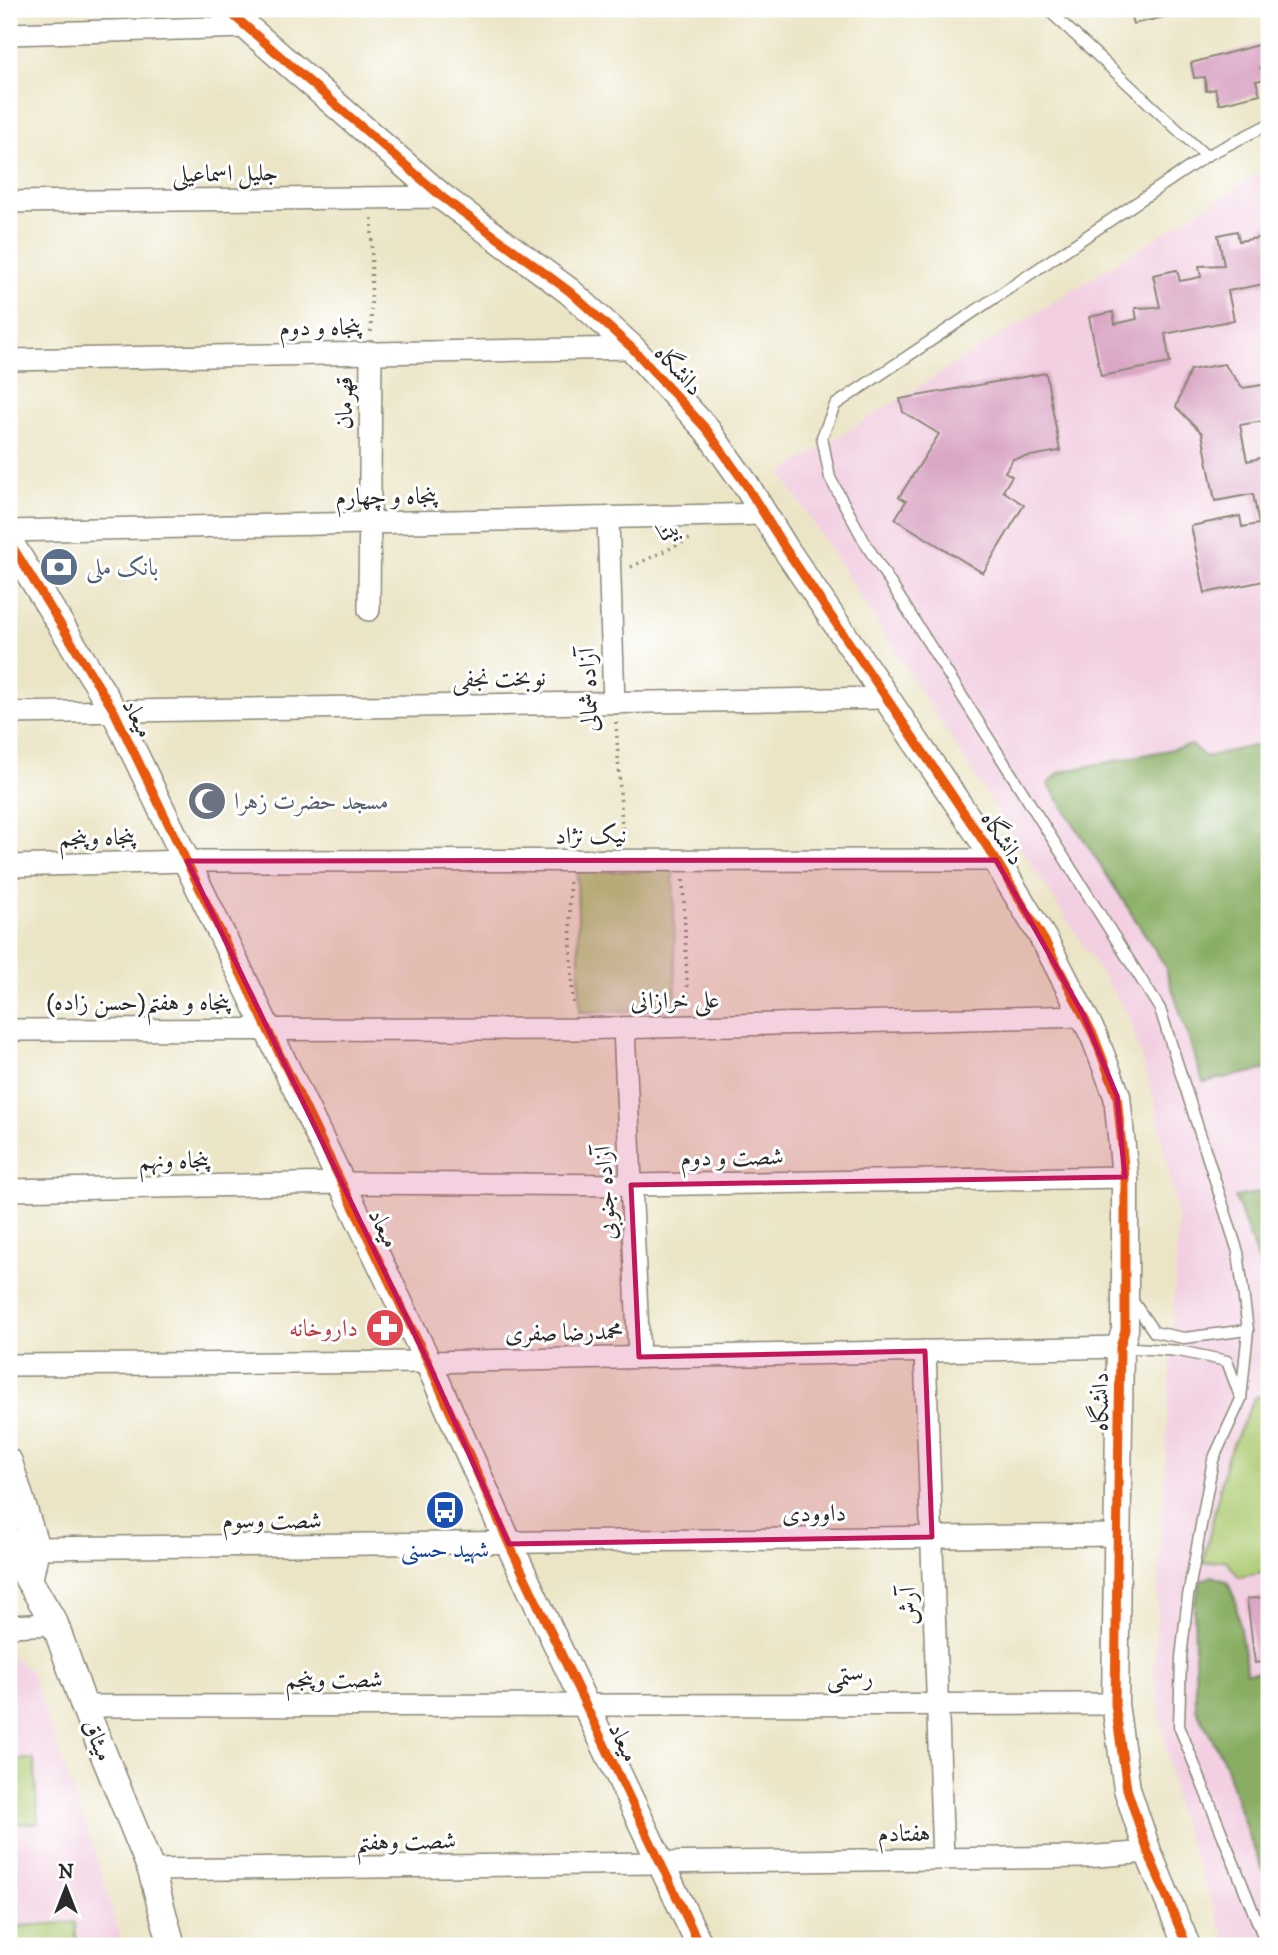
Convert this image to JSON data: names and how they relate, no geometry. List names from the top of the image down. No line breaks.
{"streets":{"street":["جلیل اسماعیلی","پنجاه و دوم","دانشگاه","قهرمان","پنجاه و چهارم","نوبخت نجفی","آزاده شمالی","میعاد","نیک نژاد","پنجاه وپنجم","علی خرازانی","(حسن زاده)پنجاه و هفتم","شصت و دوم","پنجاه ونهم","آزاده جنوبی","محمدرضا صفری","داوودی","شصت وسوم","آرش","رستمی","شصت وپنجم","میثاق","هفتادم","شصت وهفتم"],"path":["بیتا"]},"crossings":[["جلیل اسماعیلی","دانشگاه"],["جلیل اسماعیلی","قهرمان"],["پنجاه و دوم","دانشگاه"],["پنجاه و دوم","قهرمان"],["دانشگاه","پنجاه و چهارم"],["دانشگاه","نوبخت نجفی"],["دانشگاه","نیک نژاد"],["دانشگاه","علی خرازانی"],["دانشگاه","شصت و دوم"],["دانشگاه","محمدرضا صفری"],["دانشگاه","داوودی"],["دانشگاه","رستمی"],["دانشگاه","هفتادم"],["قهرمان","پنجاه و چهارم"],["پنجاه و چهارم","آزاده شمالی"],["بیتا","آزاده شمالی"],["نوبخت نجفی","آزاده شمالی"],["نوبخت نجفی","میعاد"],["آزاده شمالی","نیک نژاد"],["میعاد","نیک نژاد"],["میعاد","پنجاه وپنجم"],["میعاد","علی خرازانی"],["میعاد","(حسن زاده)پنجاه و هفتم"],["میعاد","شصت و دوم"],["میعاد","پنجاه ونهم"],["میعاد","محمدرضا صفری"],["میعاد","داوودی"],["میعاد","شصت وسوم"],["میعاد","رستمی"],["میعاد","شصت وپنجم"],["میعاد","هفتادم"],["میعاد","شصت وهفتم"],["نیک نژاد","پنجاه وپنجم"],["علی خرازانی","(حسن زاده)پنجاه و هفتم"],["علی خرازانی","آزاده جنوبی"],["شصت و دوم","پنجاه ونهم"],["شصت و دوم","آزاده جنوبی"],["آزاده جنوبی","محمدرضا صفری"],["محمدرضا صفری","آرش"],["داوودی","شصت وسوم"],["داوودی","آرش"],["آرش","رستمی"],["آرش","هفتادم"],["رستمی","شصت وپنجم"],["شصت وپنجم","میثاق"],["میثاق","شصت وهفتم"],["هفتادم","شصت وهفتم"]],"places":{"bank":["بانک ملی"],"mosque":["مسجد حضرت زهرا"],"pharmacy":["داروخانه"],"bus stop":["شهید حسنی"]},"north":"top"}
